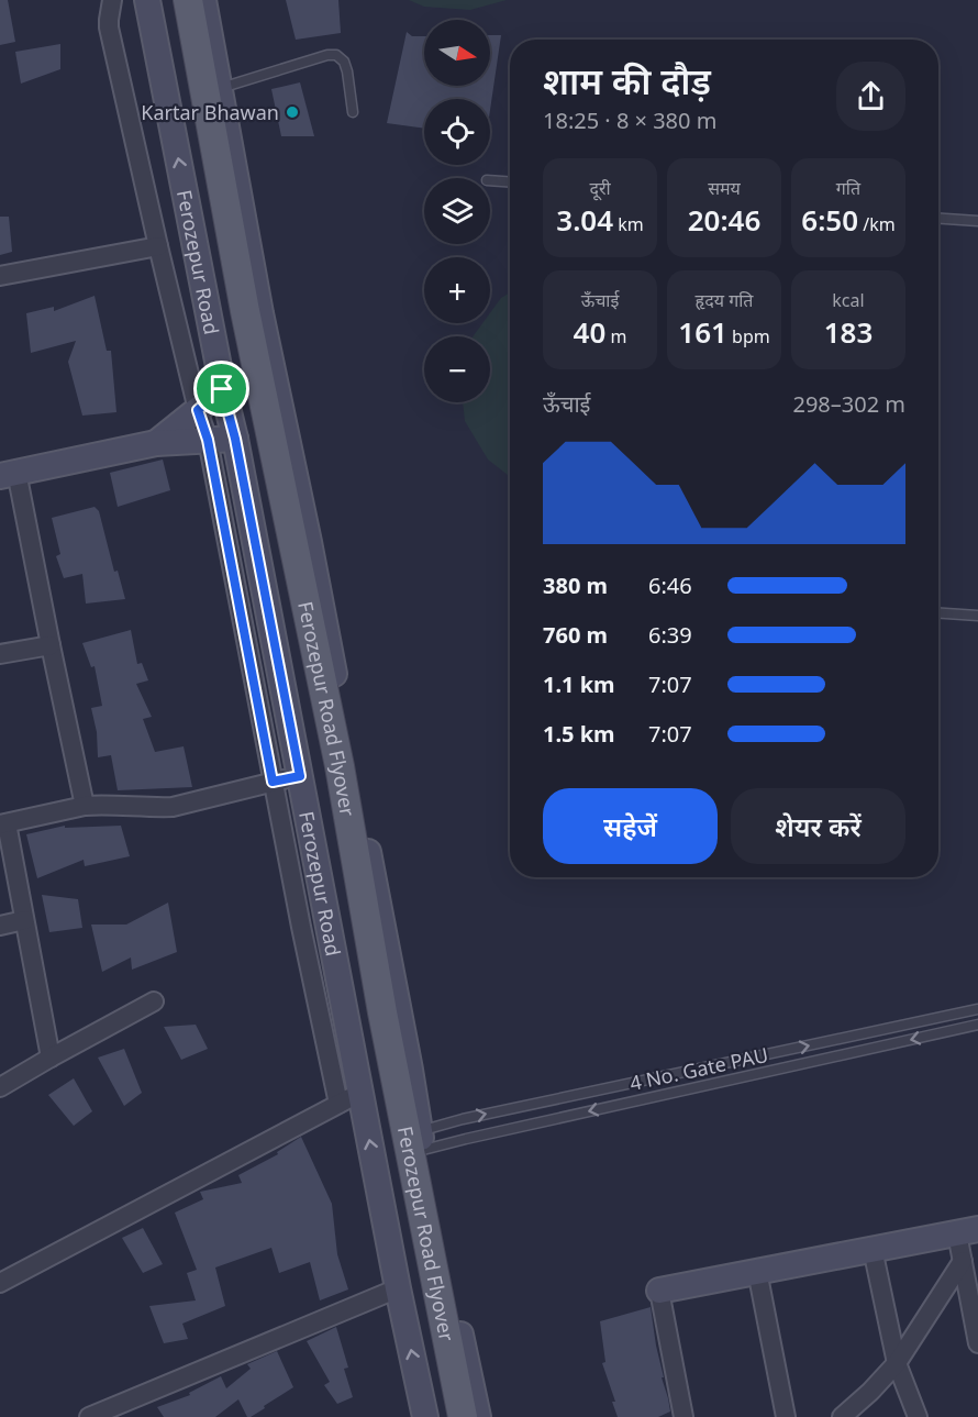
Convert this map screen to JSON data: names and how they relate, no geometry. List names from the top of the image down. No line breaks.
{"streets":{"main road":["Ferozepur Road","Ferozepur Road Flyover"],"lane":["4 No. Gate PAU"]},"crossings":[["Ferozepur Road","Ferozepur Road Flyover"]],"places":["Kartar Bhawan"],"north":"right","page":{"map_buttons":["+","−"],"heading":["शाम की दौड़","18:25 · 8 × 380 m"],"stats":[["दूरी","3.04 km"],["समय","20:46"],["गति","6:50 /km"],["ऊँचाई","40 m"],["हृदय गति","161 bpm"],["kcal","183"]],"chart":["ऊँचाई","298–302 m"],"list":[{"name":"380 m","note":"6:46"},{"name":"760 m","note":"6:39"},{"name":"1.1 km","note":"7:07"},{"name":"1.5 km","note":"7:07"}],"buttons":["सहेजें","शेयर करें"]}}
